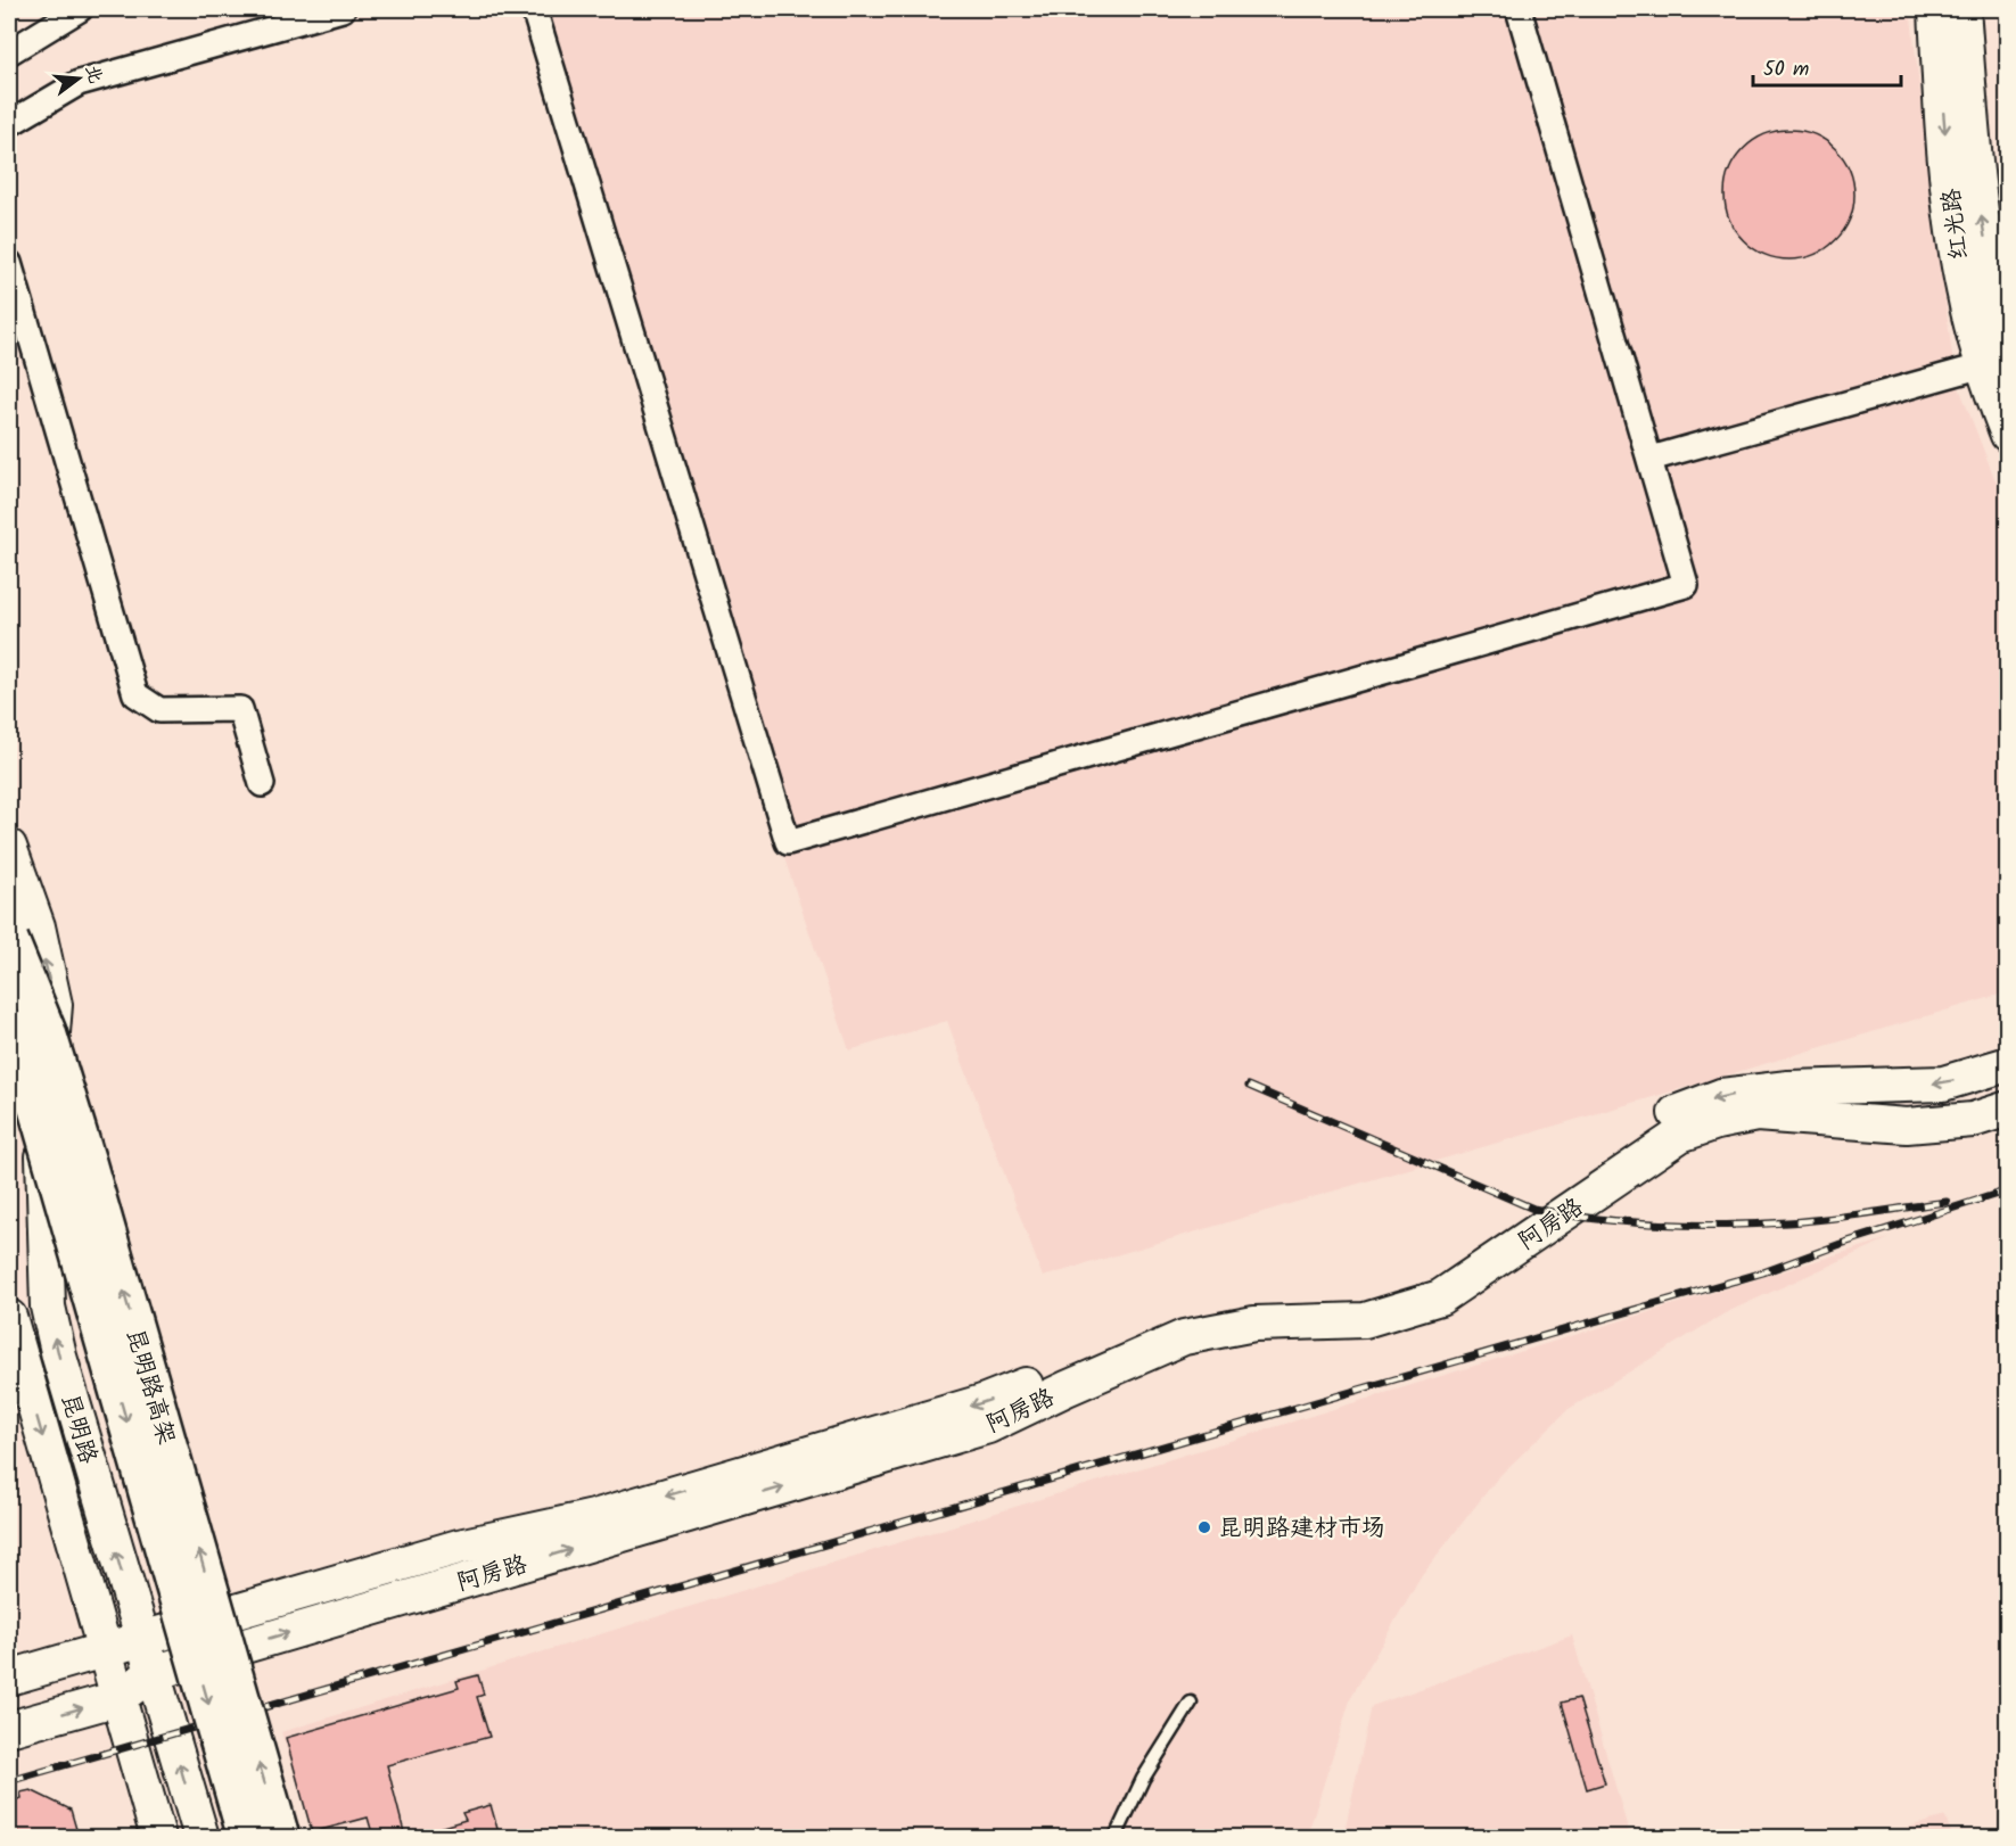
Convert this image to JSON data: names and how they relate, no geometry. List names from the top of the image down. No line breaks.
{"streets":{"highway":["昆明路高架"],"main road":["红光路","阿房路","昆明路"]},"crossings":[["阿房路","昆明路"]],"places":["昆明路建材市场"],"scale_bar":"50 m","north":"right"}
